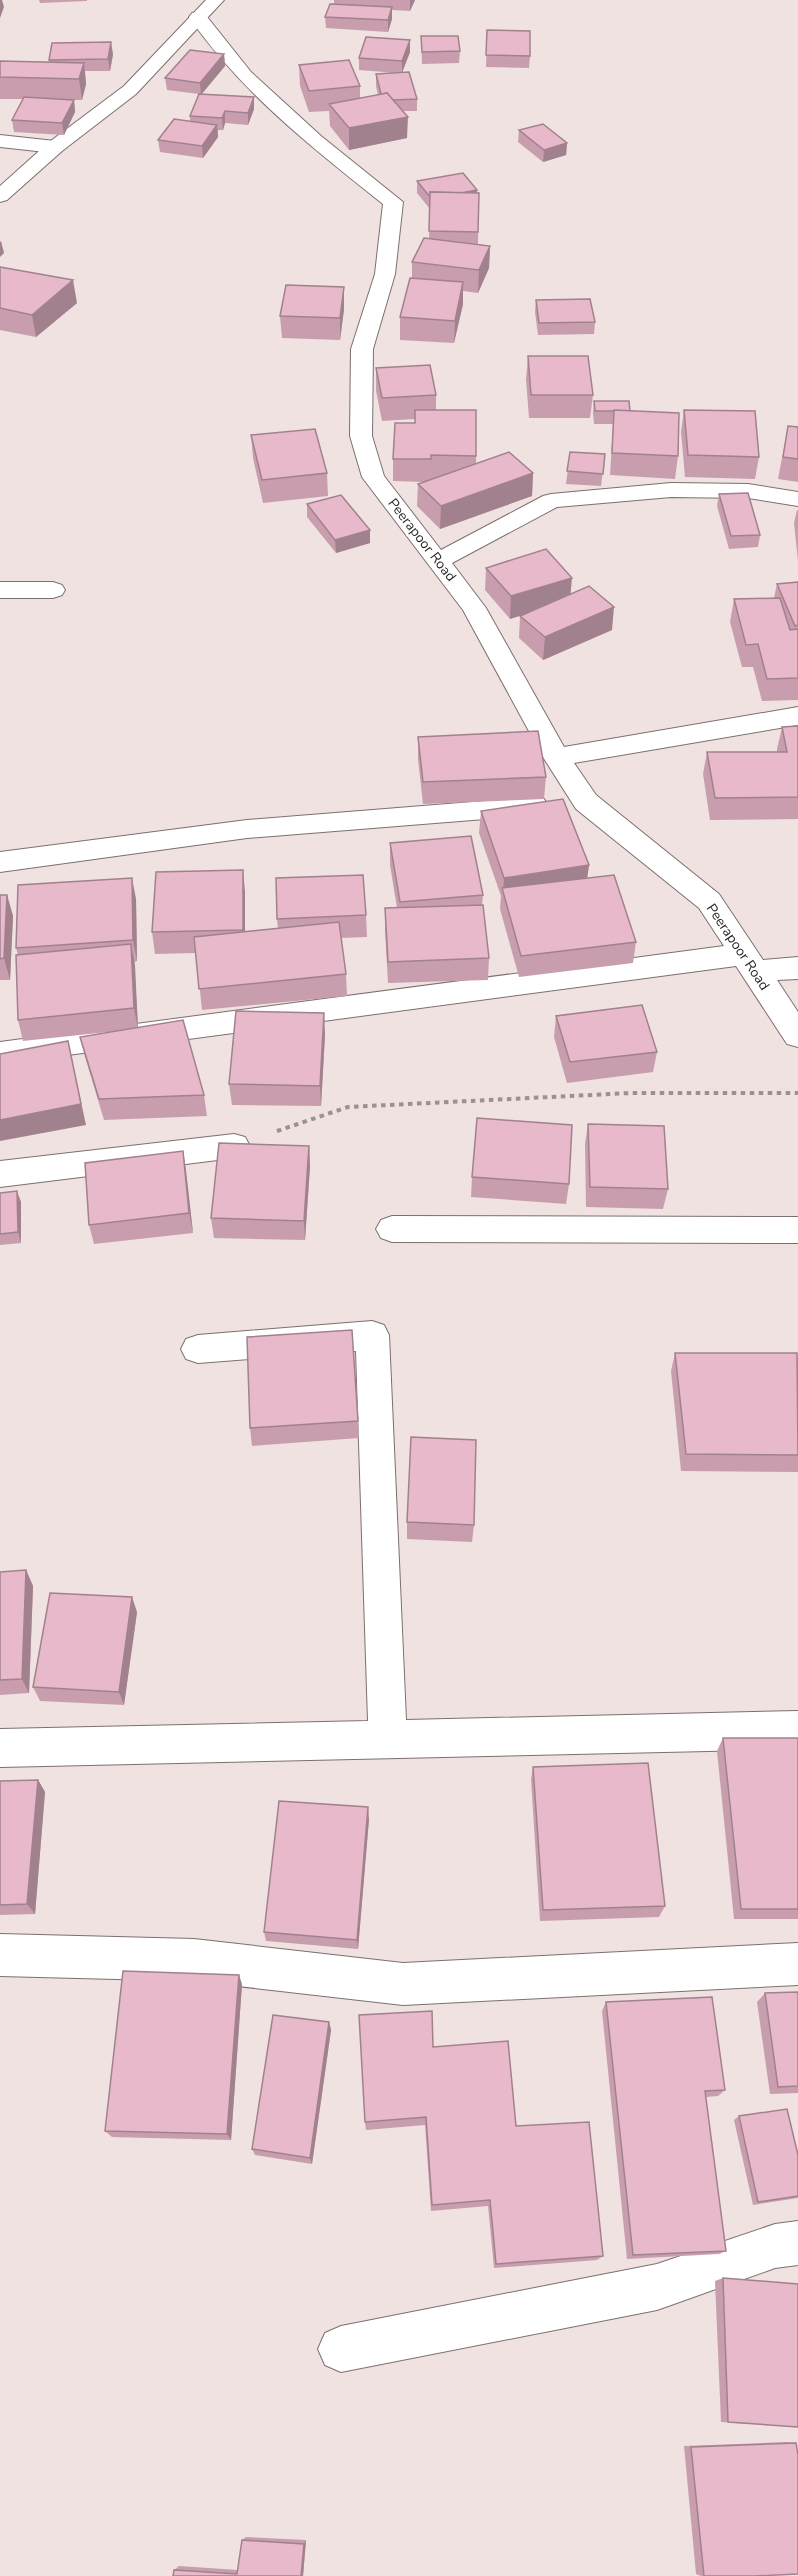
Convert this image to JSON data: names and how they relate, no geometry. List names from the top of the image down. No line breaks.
{"streets":{"street":["Peerapoor Road"]}}
